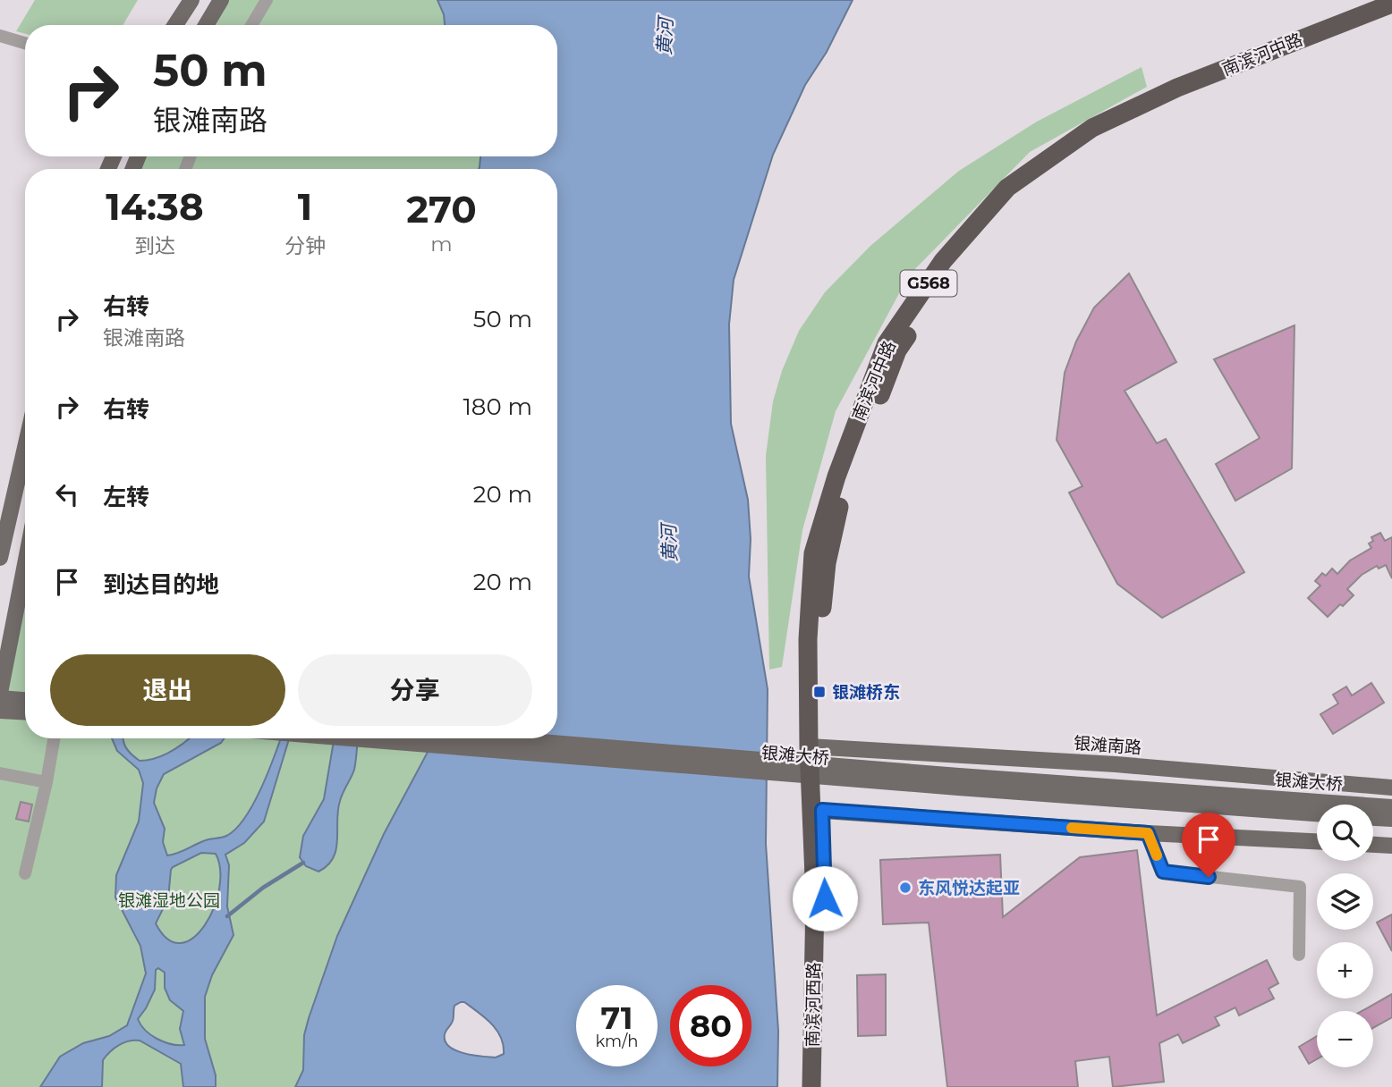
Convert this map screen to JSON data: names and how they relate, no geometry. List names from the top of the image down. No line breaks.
{"streets":{"highway":["南滨河中路","G568","南滨河西路"],"main road":["银滩南路","银滩大桥"]},"crossings":[["南滨河中路","银滩南路"],["南滨河中路","南滨河西路"]],"water":["黄河"],"parks":["银滩湿地公园"],"places":{"transit":["银滩桥东"],"other":["东风悦达起亚"]},"page":{"turn":["50 m","银滩南路"],"eta":["14:38","到达","1","分钟","270","m"],"list":[{"name":"右转","note":"银滩南路","value":"50 m"},{"name":"右转","value":"180 m"},{"name":"左转","value":"20 m"},{"name":"到达目的地","value":"20 m"}],"buttons":["退出","分享"],"map_buttons":["+","−"],"speed":"71 km/h","limit":"80"}}
